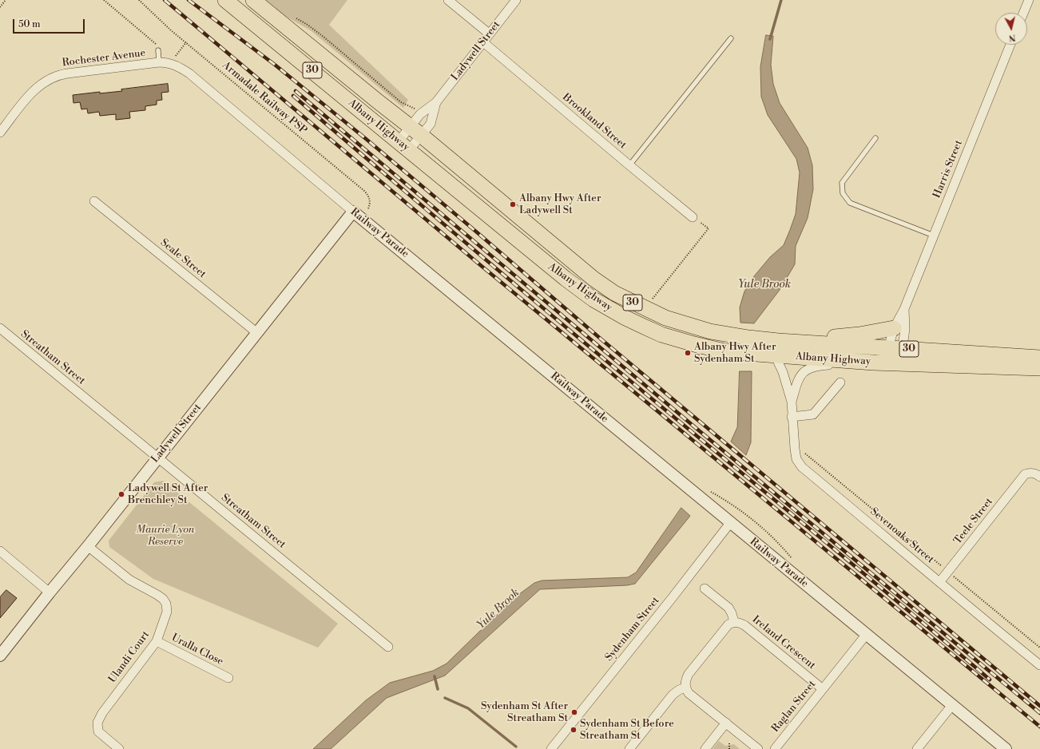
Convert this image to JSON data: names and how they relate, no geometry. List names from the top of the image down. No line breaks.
{"streets":{"highway":["30","Albany Highway"],"street":["Ladywell Street","Rochester Avenue","Brookland Street","Harris Street","Railway Parade","Seale Street","Streatham Street","Teele Street","Sevenoaks Street","Sydenham Street","Ireland Crescent","Uralla Close","Ulandi Court","Raglan Street"],"path":["Armadale Railway PSP"]},"crossings":[["Ladywell Street","Brookland Street"],["Ladywell Street","Albany Highway"],["Ladywell Street","Railway Parade"],["Ladywell Street","Seale Street"],["Ladywell Street","Streatham Street"],["Ladywell Street","Ulandi Court"],["Rochester Avenue","Railway Parade"],["Albany Highway","Harris Street"],["Albany Highway","Sevenoaks Street"],["Harris Street","Sevenoaks Street"],["Railway Parade","Sydenham Street"],["Railway Parade","Raglan Street"],["Teele Street","Sevenoaks Street"],["Ireland Crescent","Raglan Street"],["Uralla Close","Ulandi Court"]],"water":["Yule Brook"],"parks":["Maurie Lyon Reserve"],"places":["Albany Hwy After Ladywell St","Albany Hwy After Sydenham St","Ladywell St After Brenchley St","Sydenham St After Streatham St","Sydenham St Before Streatham St"],"scale_bar":"50 m","north":"bottom"}
